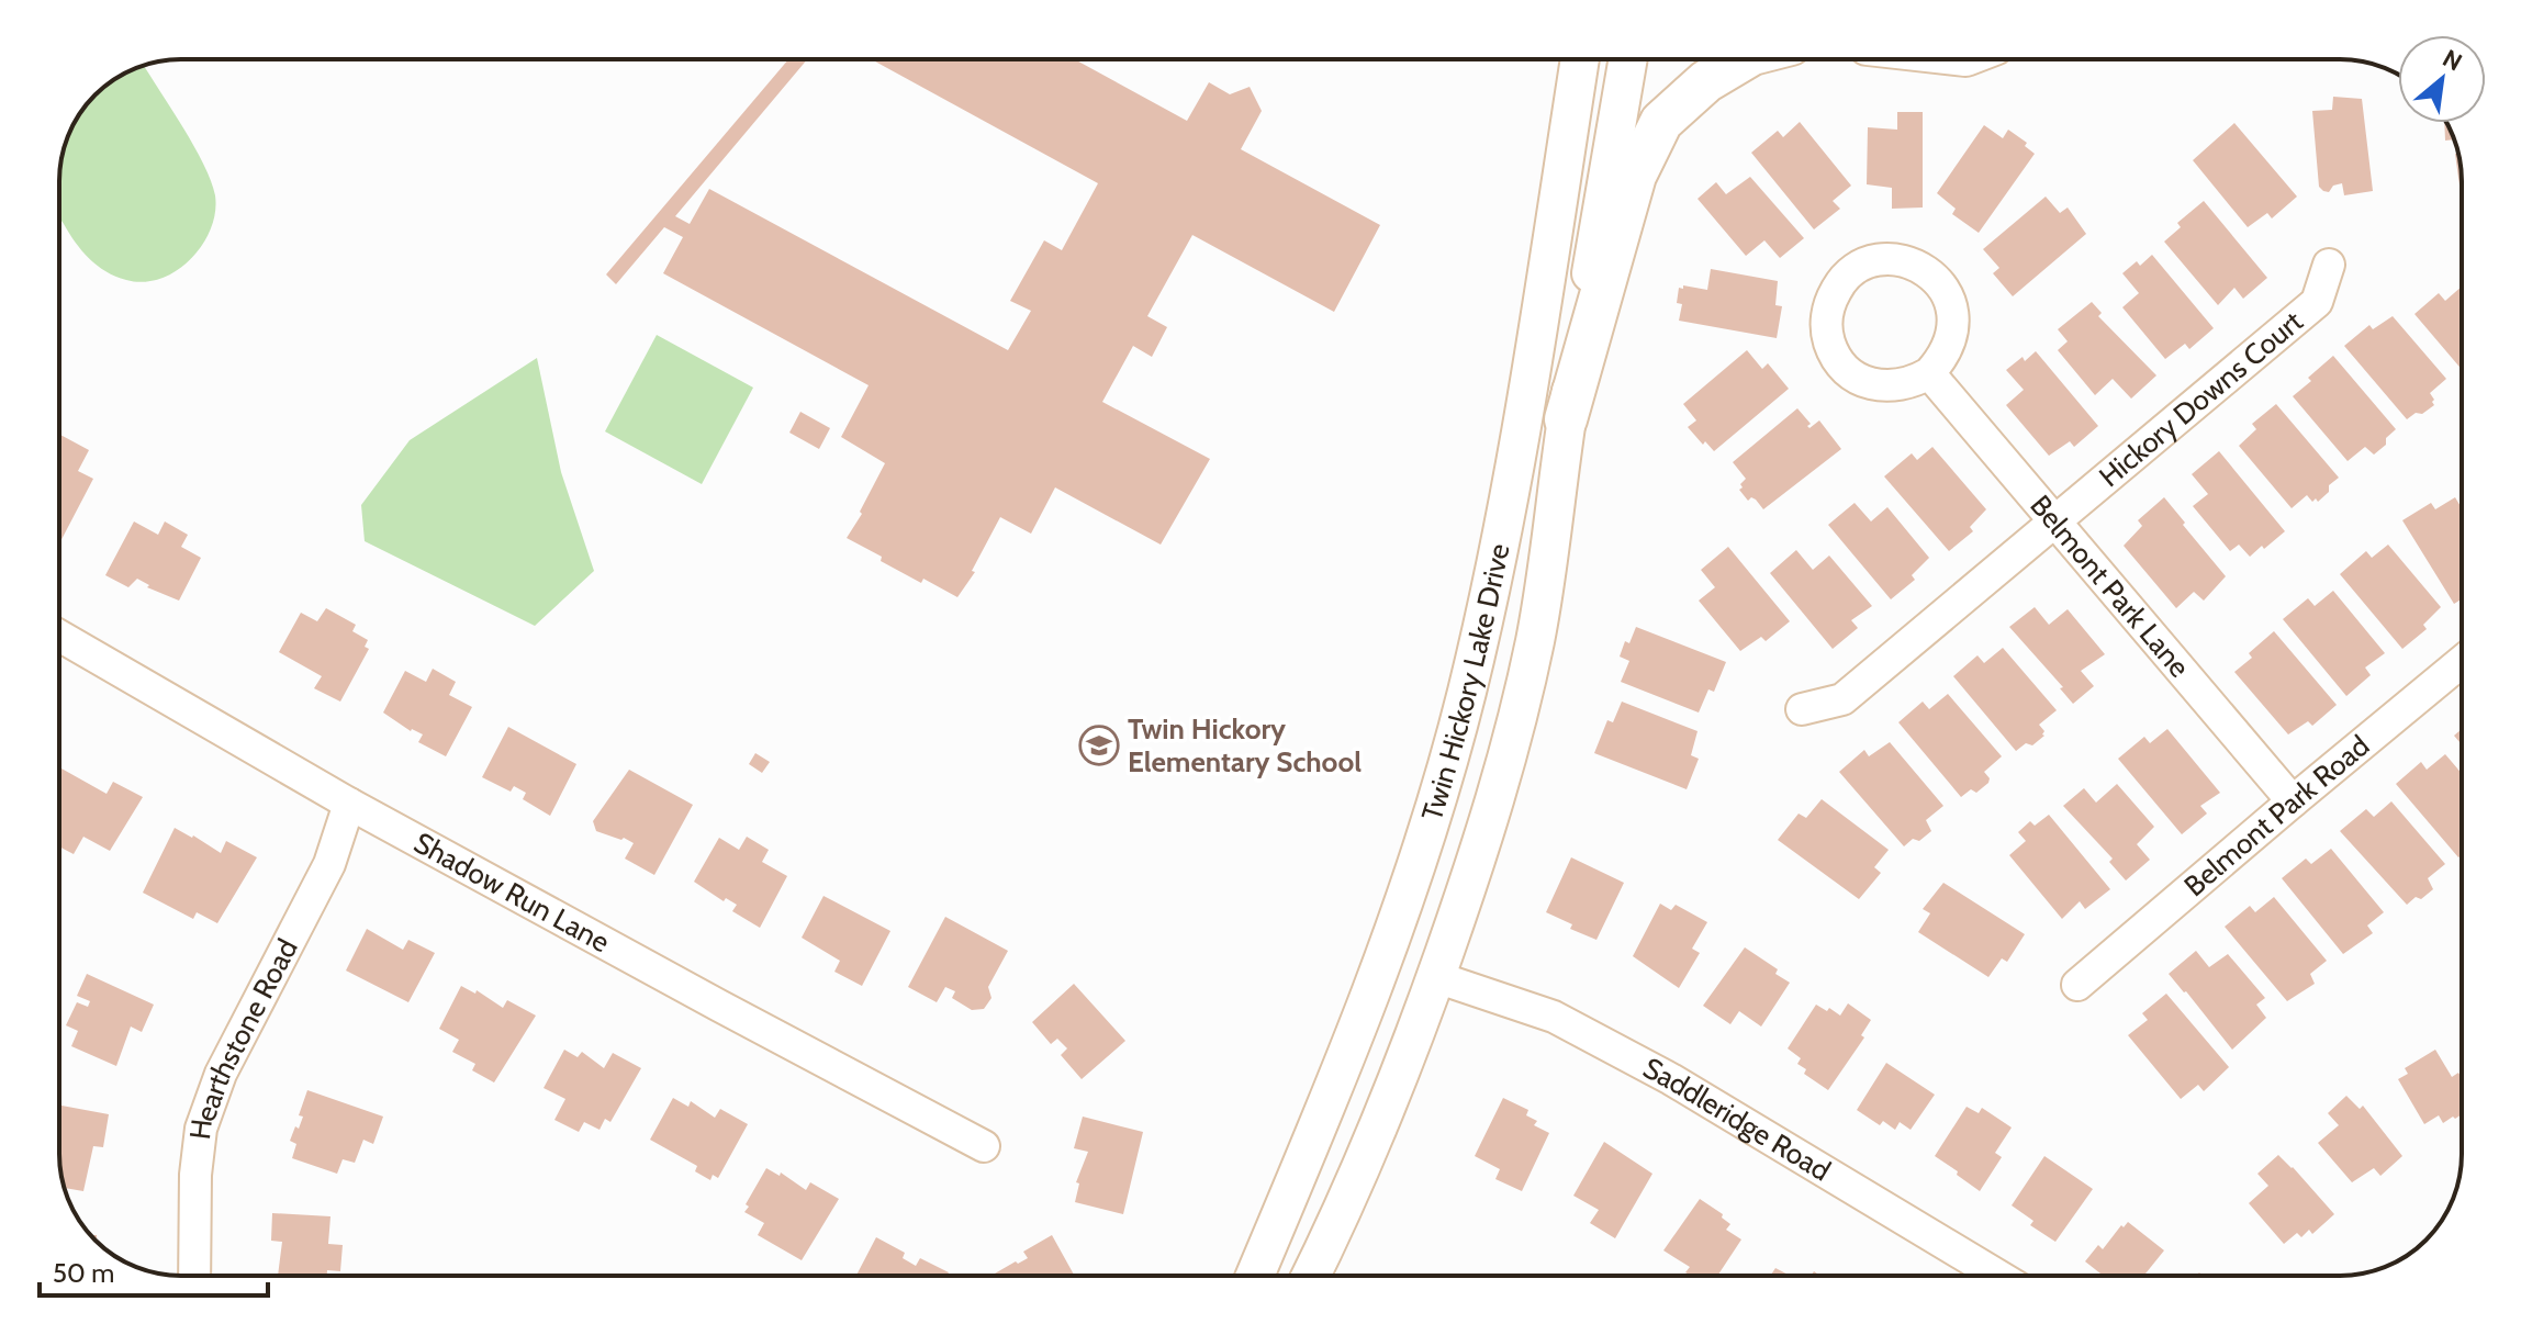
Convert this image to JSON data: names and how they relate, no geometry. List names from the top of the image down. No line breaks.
{"streets":{"street":["Hickory Downs Court","Belmont Park Lane","Twin Hickory Lake Drive","Belmont Park Road","Shadow Run Lane","Hearthstone Road","Saddleridge Road"]},"crossings":[["Hickory Downs Court","Belmont Park Lane"],["Belmont Park Lane","Belmont Park Road"],["Twin Hickory Lake Drive","Saddleridge Road"],["Shadow Run Lane","Hearthstone Road"]],"places":{"school or university":["Twin Hickory Elementary School"]},"scale_bar":"50 m","north":"top right"}
